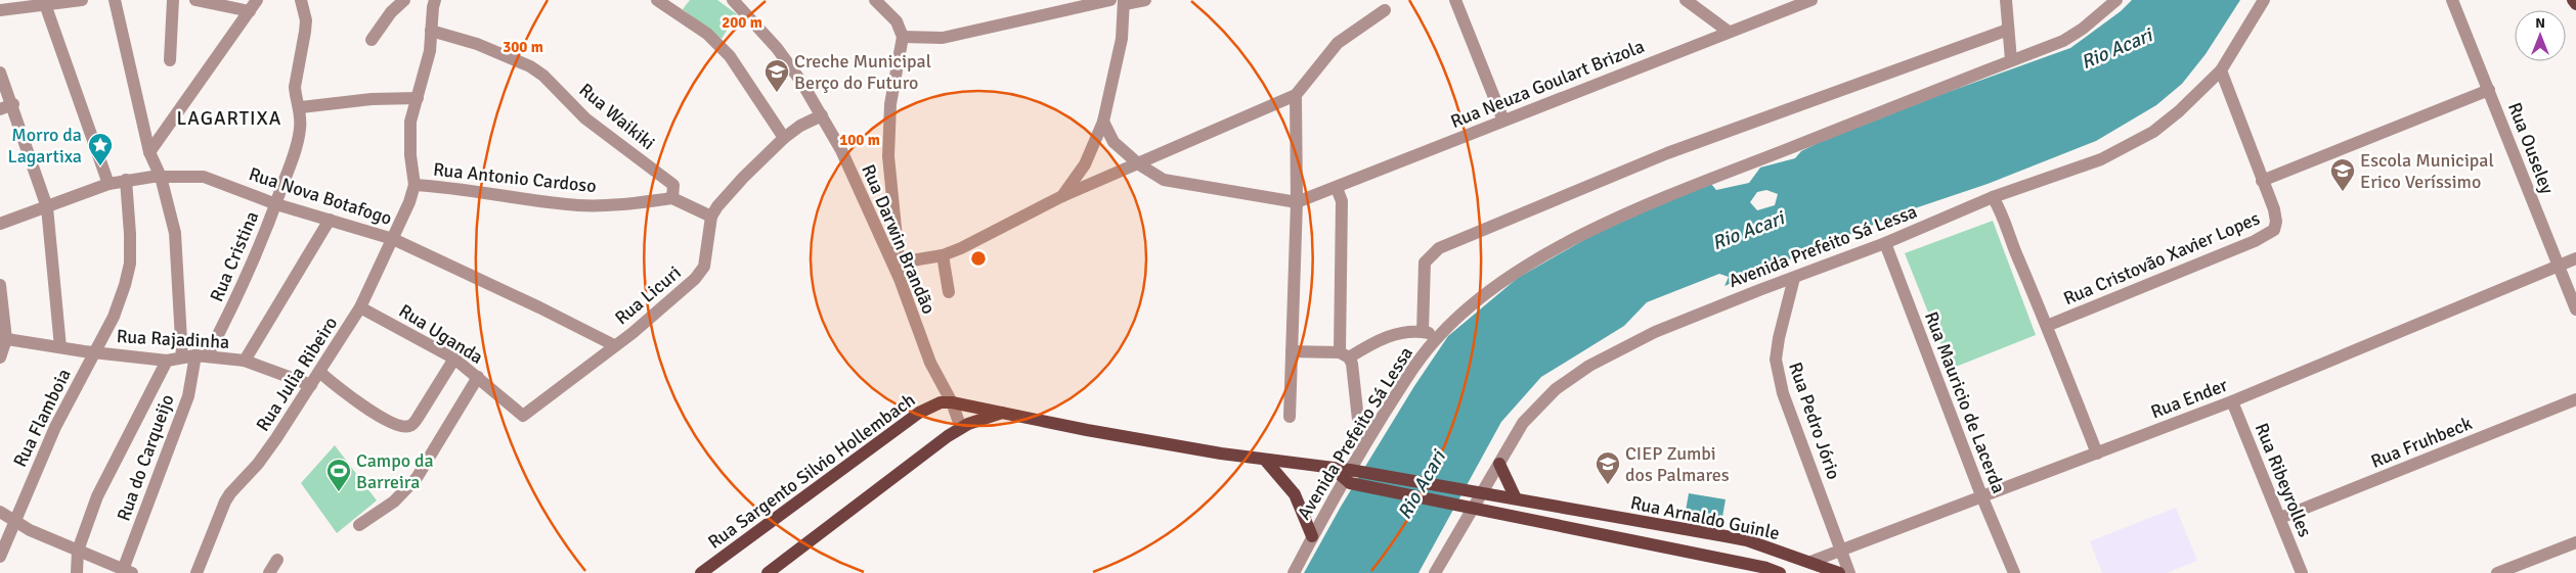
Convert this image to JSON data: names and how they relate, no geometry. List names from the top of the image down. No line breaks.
{"streets":{"main road":["Rua Sargento Silvio Hollembach","Rua Arnaldo Guinle"],"street":["Rua Neuza Goulart Brizola","Rua Waikiki","Rua Ouseley","Rua Antonio Cardoso","Rua Nova Botafogo","Rua Darwin Brandão","Avenida Prefeito Sá Lessa","Rua Cristina","Rua Cristovão Xavier Lopes","Rua Licuri","Rua Uganda","Rua Rajadinha","Rua Julia Ribeiro","Rua Ender","Rua Mauricio de Lacerda","Rua Flamboia","Rua Pedro Jório","Rua Fruhbeck","Rua do Carqueijo","Rua Ribeyrolles"]},"crossings":[["Rua Waikiki","Rua Antonio Cardoso"],["Rua Ouseley","Rua Ender"],["Rua Antonio Cardoso","Rua Julia Ribeiro"],["Rua Nova Botafogo","Rua Cristina"],["Rua Nova Botafogo","Rua Licuri"],["Rua Nova Botafogo","Rua Julia Ribeiro"],["Rua Nova Botafogo","Rua Flamboia"],["Rua Nova Botafogo","Rua do Carqueijo"],["Rua Darwin Brandão","Rua Sargento Silvio Hollembach"],["Avenida Prefeito Sá Lessa","Rua Cristovão Xavier Lopes"],["Avenida Prefeito Sá Lessa","Rua Mauricio de Lacerda"],["Avenida Prefeito Sá Lessa","Rua Pedro Jório"],["Avenida Prefeito Sá Lessa","Rua Sargento Silvio Hollembach"],["Avenida Prefeito Sá Lessa","Rua Arnaldo Guinle"],["Rua Cristina","Rua Rajadinha"],["Rua Cristina","Rua do Carqueijo"],["Rua Licuri","Rua Uganda"],["Rua Uganda","Rua Julia Ribeiro"],["Rua Rajadinha","Rua Julia Ribeiro"],["Rua Rajadinha","Rua Flamboia"],["Rua Rajadinha","Rua do Carqueijo"],["Rua Ender","Rua Mauricio de Lacerda"],["Rua Ender","Rua Pedro Jório"],["Rua Ender","Rua Ribeyrolles"],["Rua Ender","Rua Arnaldo Guinle"],["Rua Fruhbeck","Rua Ribeyrolles"],["Rua Sargento Silvio Hollembach","Rua Arnaldo Guinle"]],"districts":["LAGARTIXA"],"water":["Rio Acari"],"places":{"school or university":["Creche Municipal Berço do Futuro","Escola Municipal Erico Veríssimo","CIEP Zumbi dos Palmares"],"place":["Morro da Lagartixa"],"sports":["Campo da Barreira"]},"north":"top","rings":["200 m","300 m","100 m"]}
